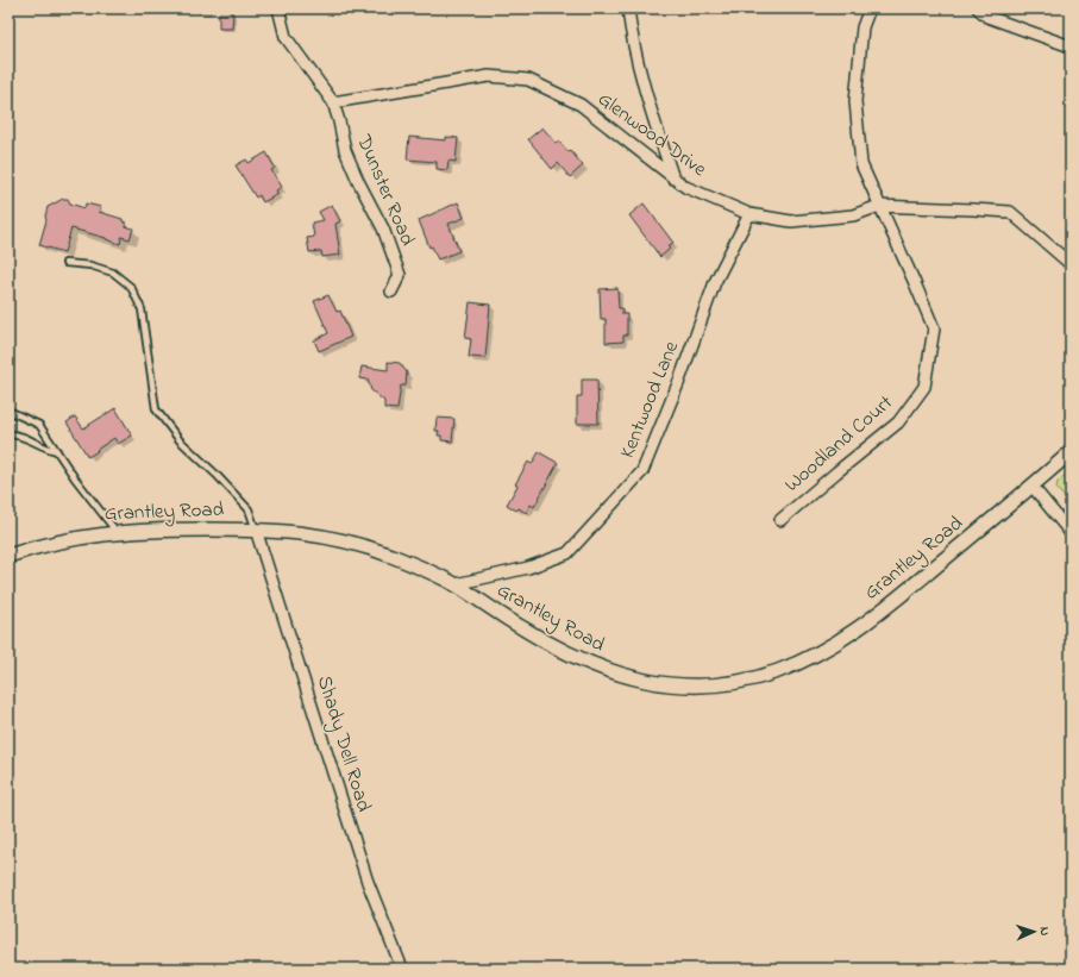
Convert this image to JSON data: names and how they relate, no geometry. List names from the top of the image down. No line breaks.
{"streets":{"street":["Glenwood Drive","Dunster Road","Kentwood Lane","Woodland Court","Grantley Road","Shady Dell Road"]},"crossings":[["Glenwood Drive","Dunster Road"],["Glenwood Drive","Kentwood Lane"],["Glenwood Drive","Woodland Court"],["Kentwood Lane","Grantley Road"],["Grantley Road","Shady Dell Road"]],"north":"right"}
